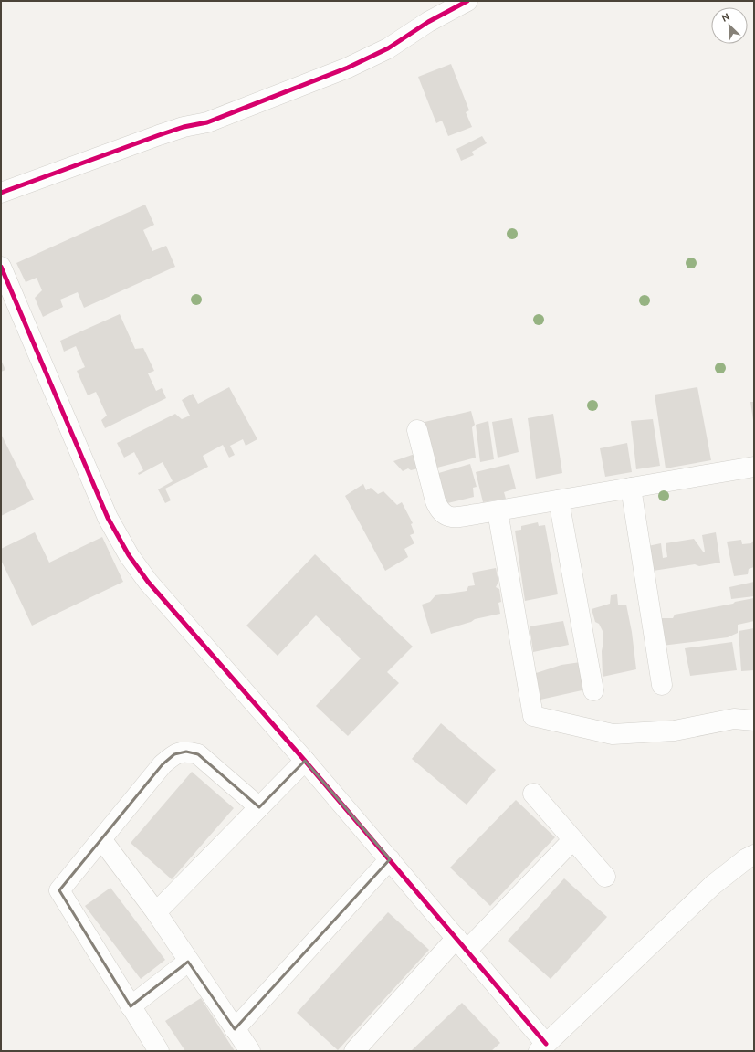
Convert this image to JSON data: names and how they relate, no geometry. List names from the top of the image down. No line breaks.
{"north":"top left"}
